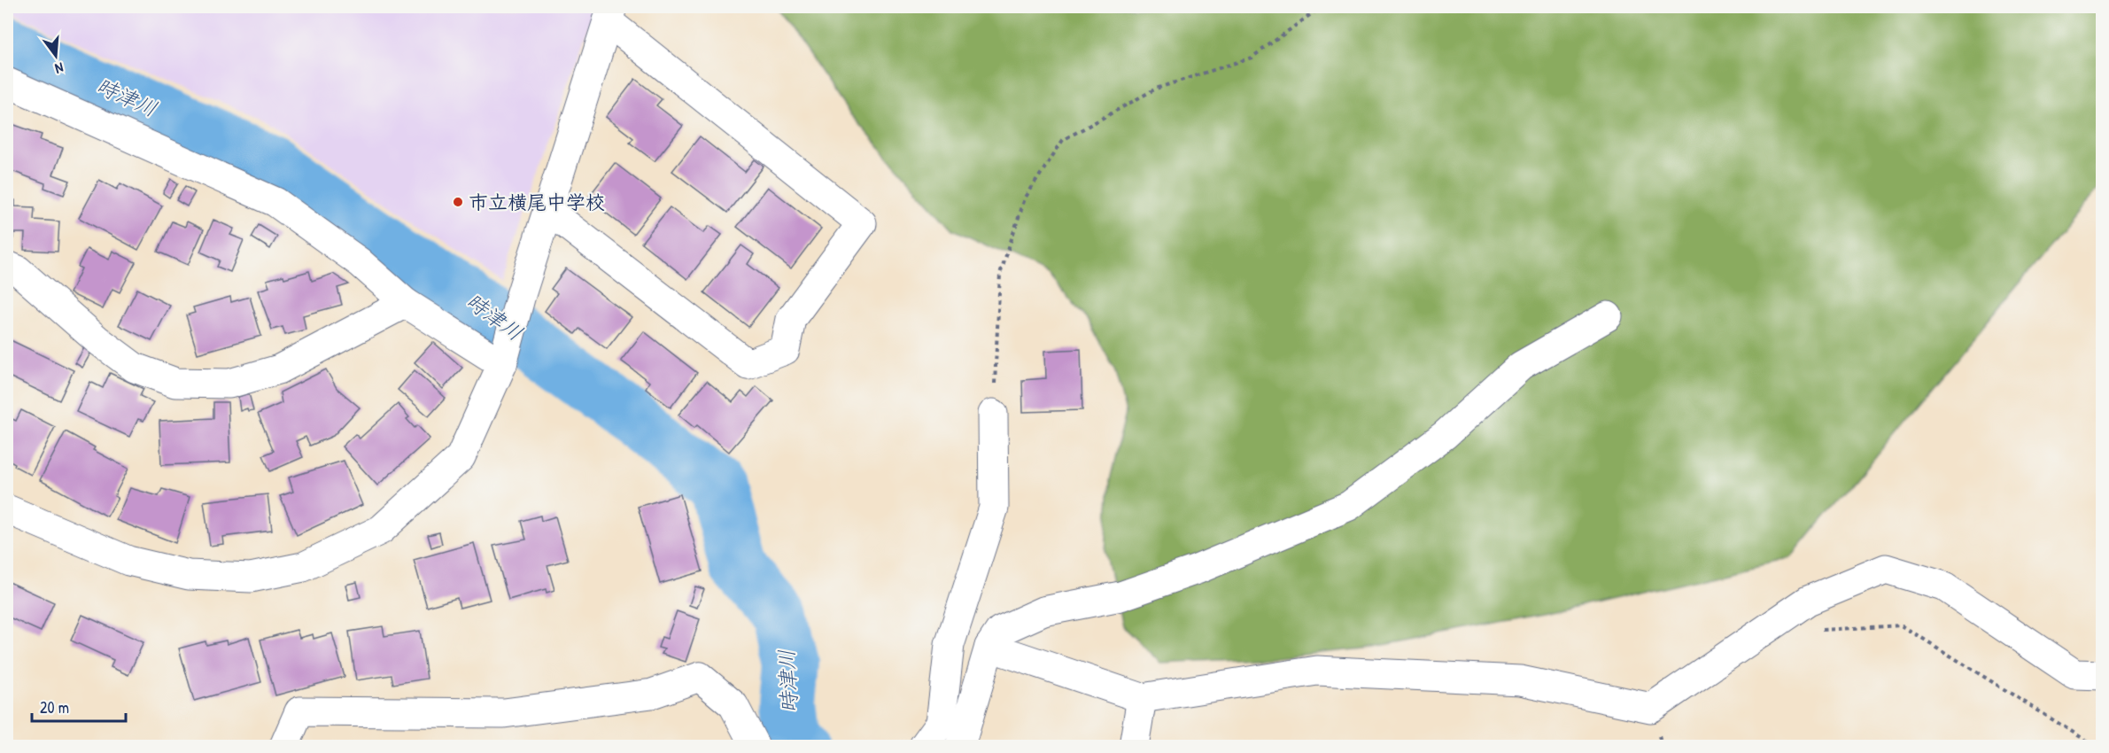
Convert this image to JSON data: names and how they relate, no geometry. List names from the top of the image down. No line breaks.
{"water":["時津川"],"places":["市立横尾中学校"],"scale_bar":"20 m","north":"bottom"}
